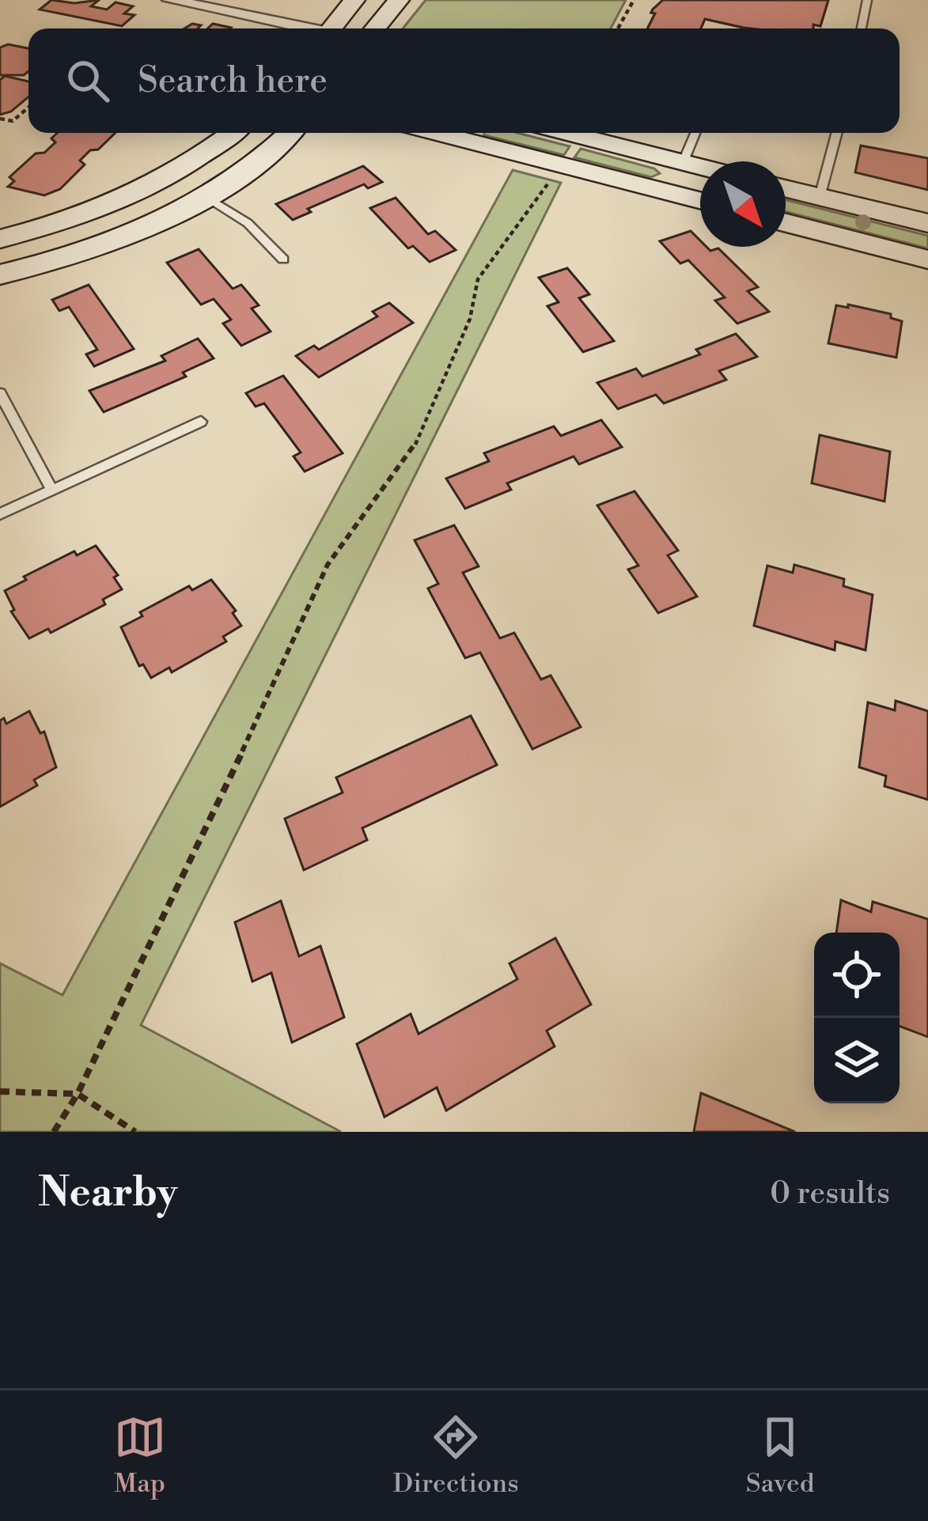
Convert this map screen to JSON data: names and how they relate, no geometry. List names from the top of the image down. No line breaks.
{"north":"bottom right","page":{"search":"Search here","heading":["Nearby","0 results"],"nav":["Map","Directions","Saved"]}}
